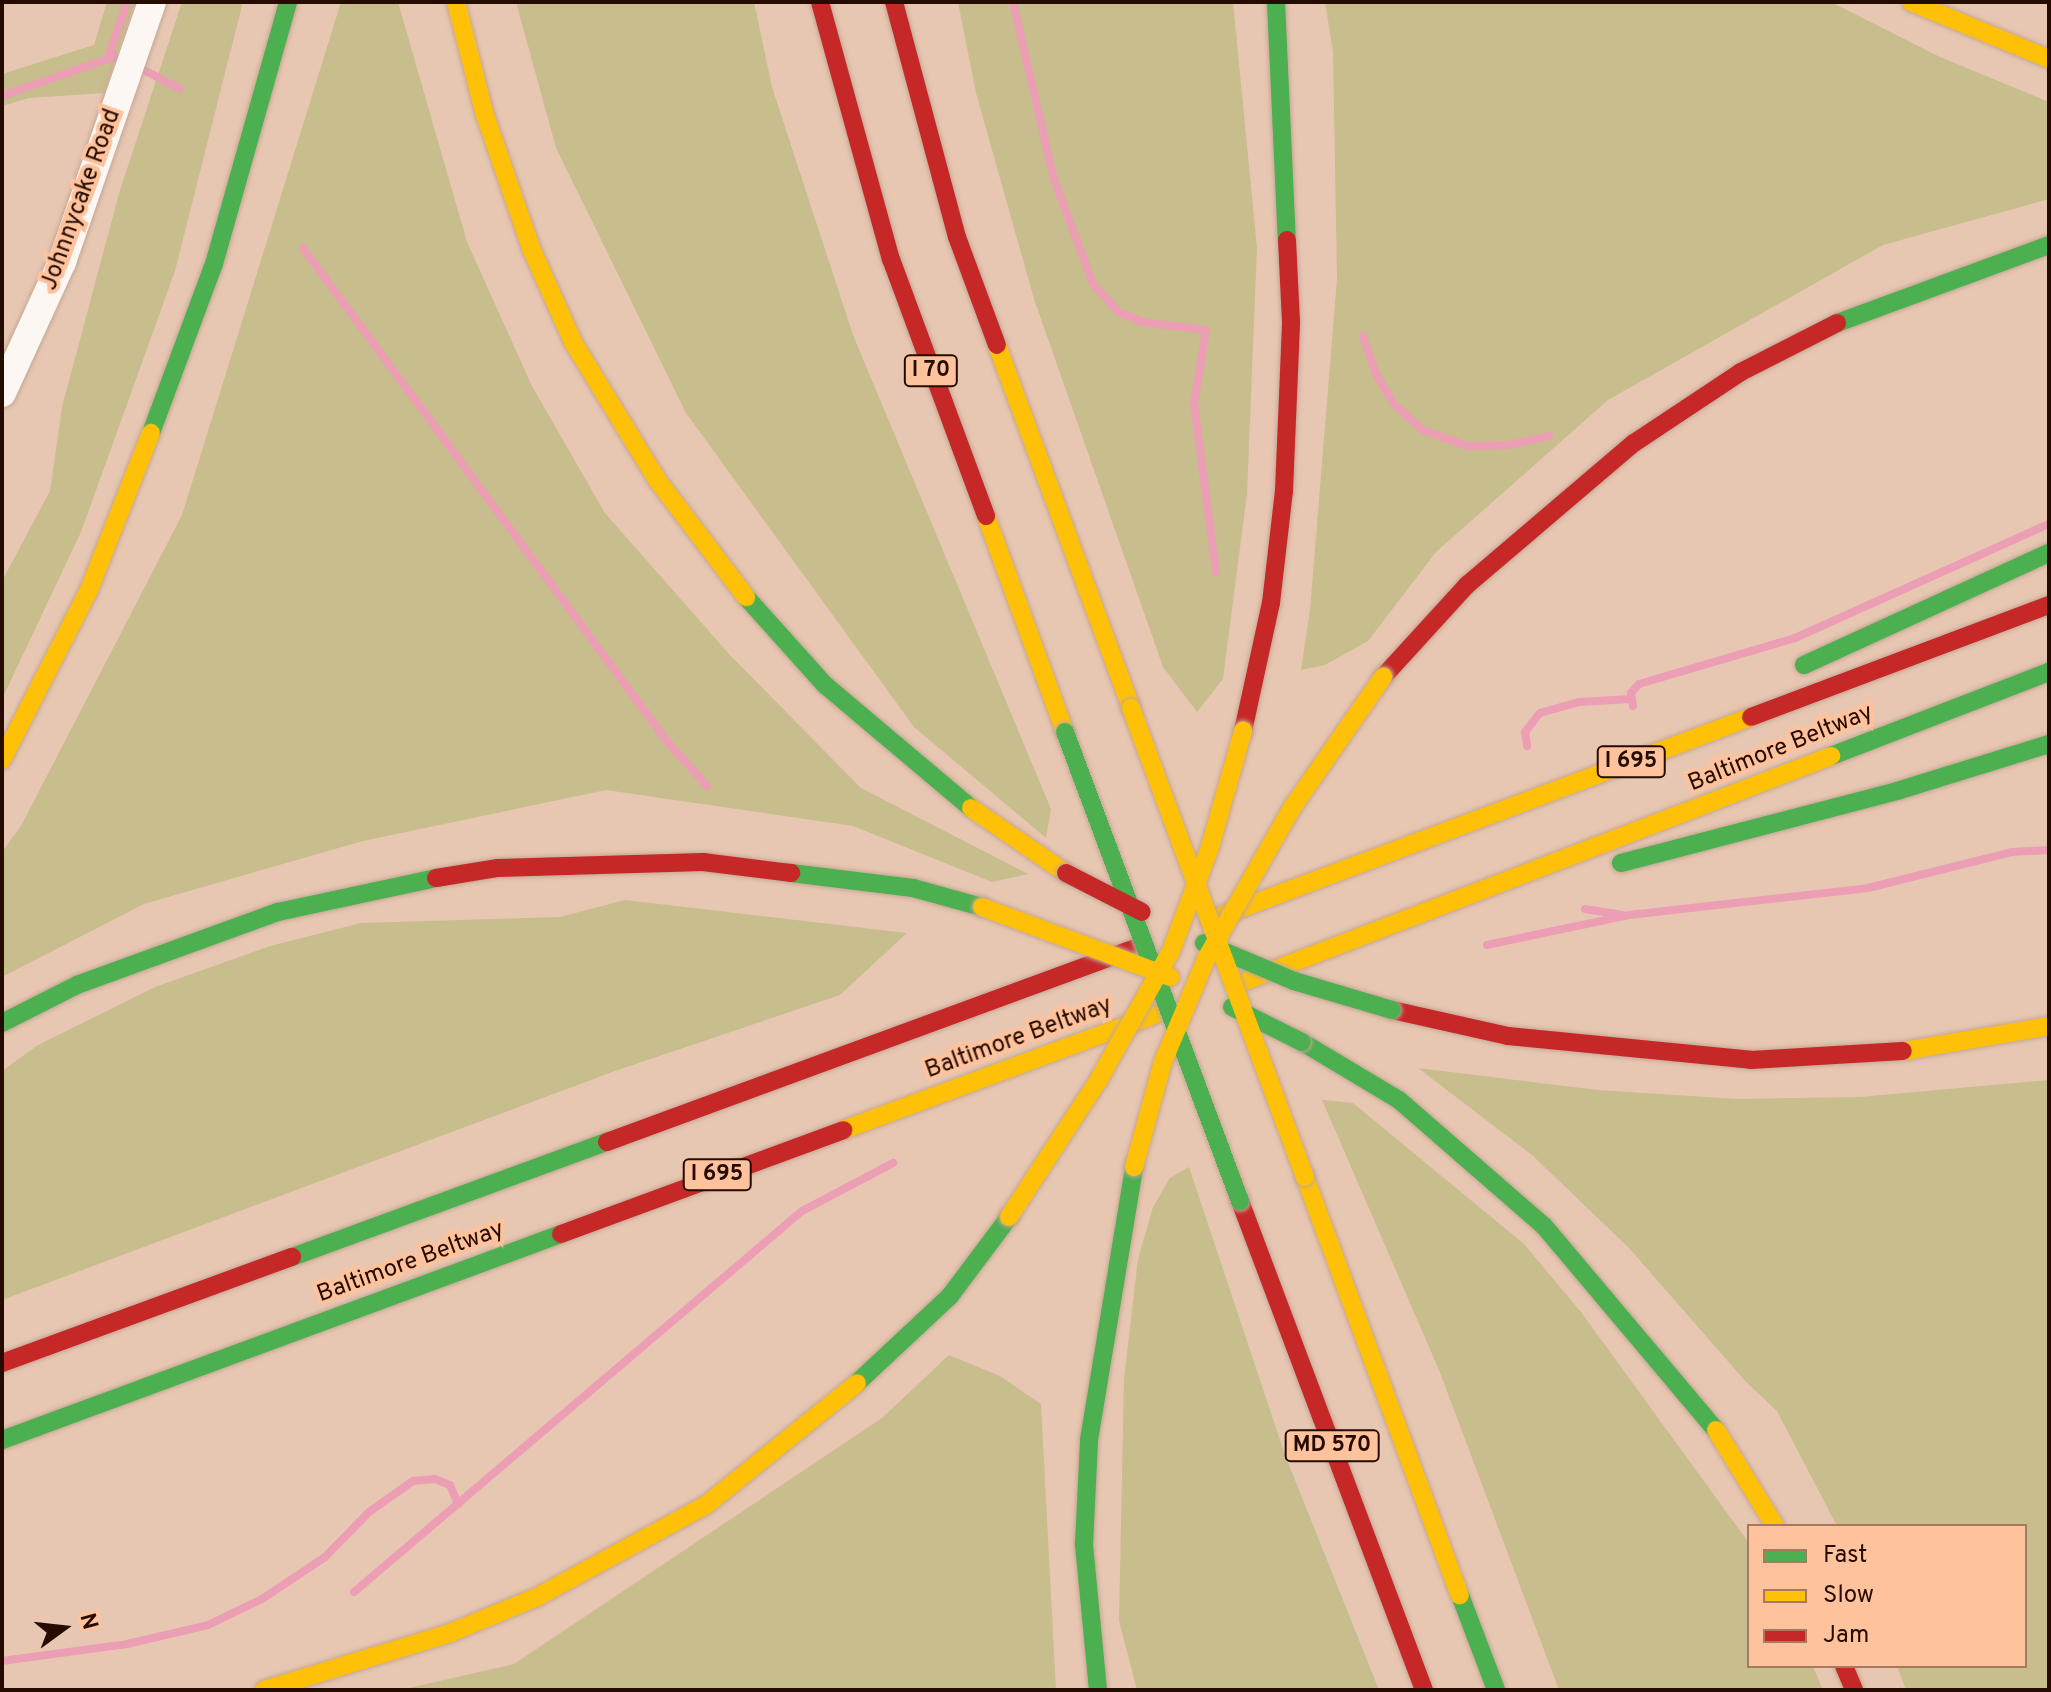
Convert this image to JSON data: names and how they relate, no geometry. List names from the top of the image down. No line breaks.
{"streets":{"highway":["I 70","Baltimore Beltway","I 695","MD 570"],"street":["Johnnycake Road"]},"crossings":[["I 70","MD 570"]],"legend":["Fast","Slow","Jam"],"north":"right"}
